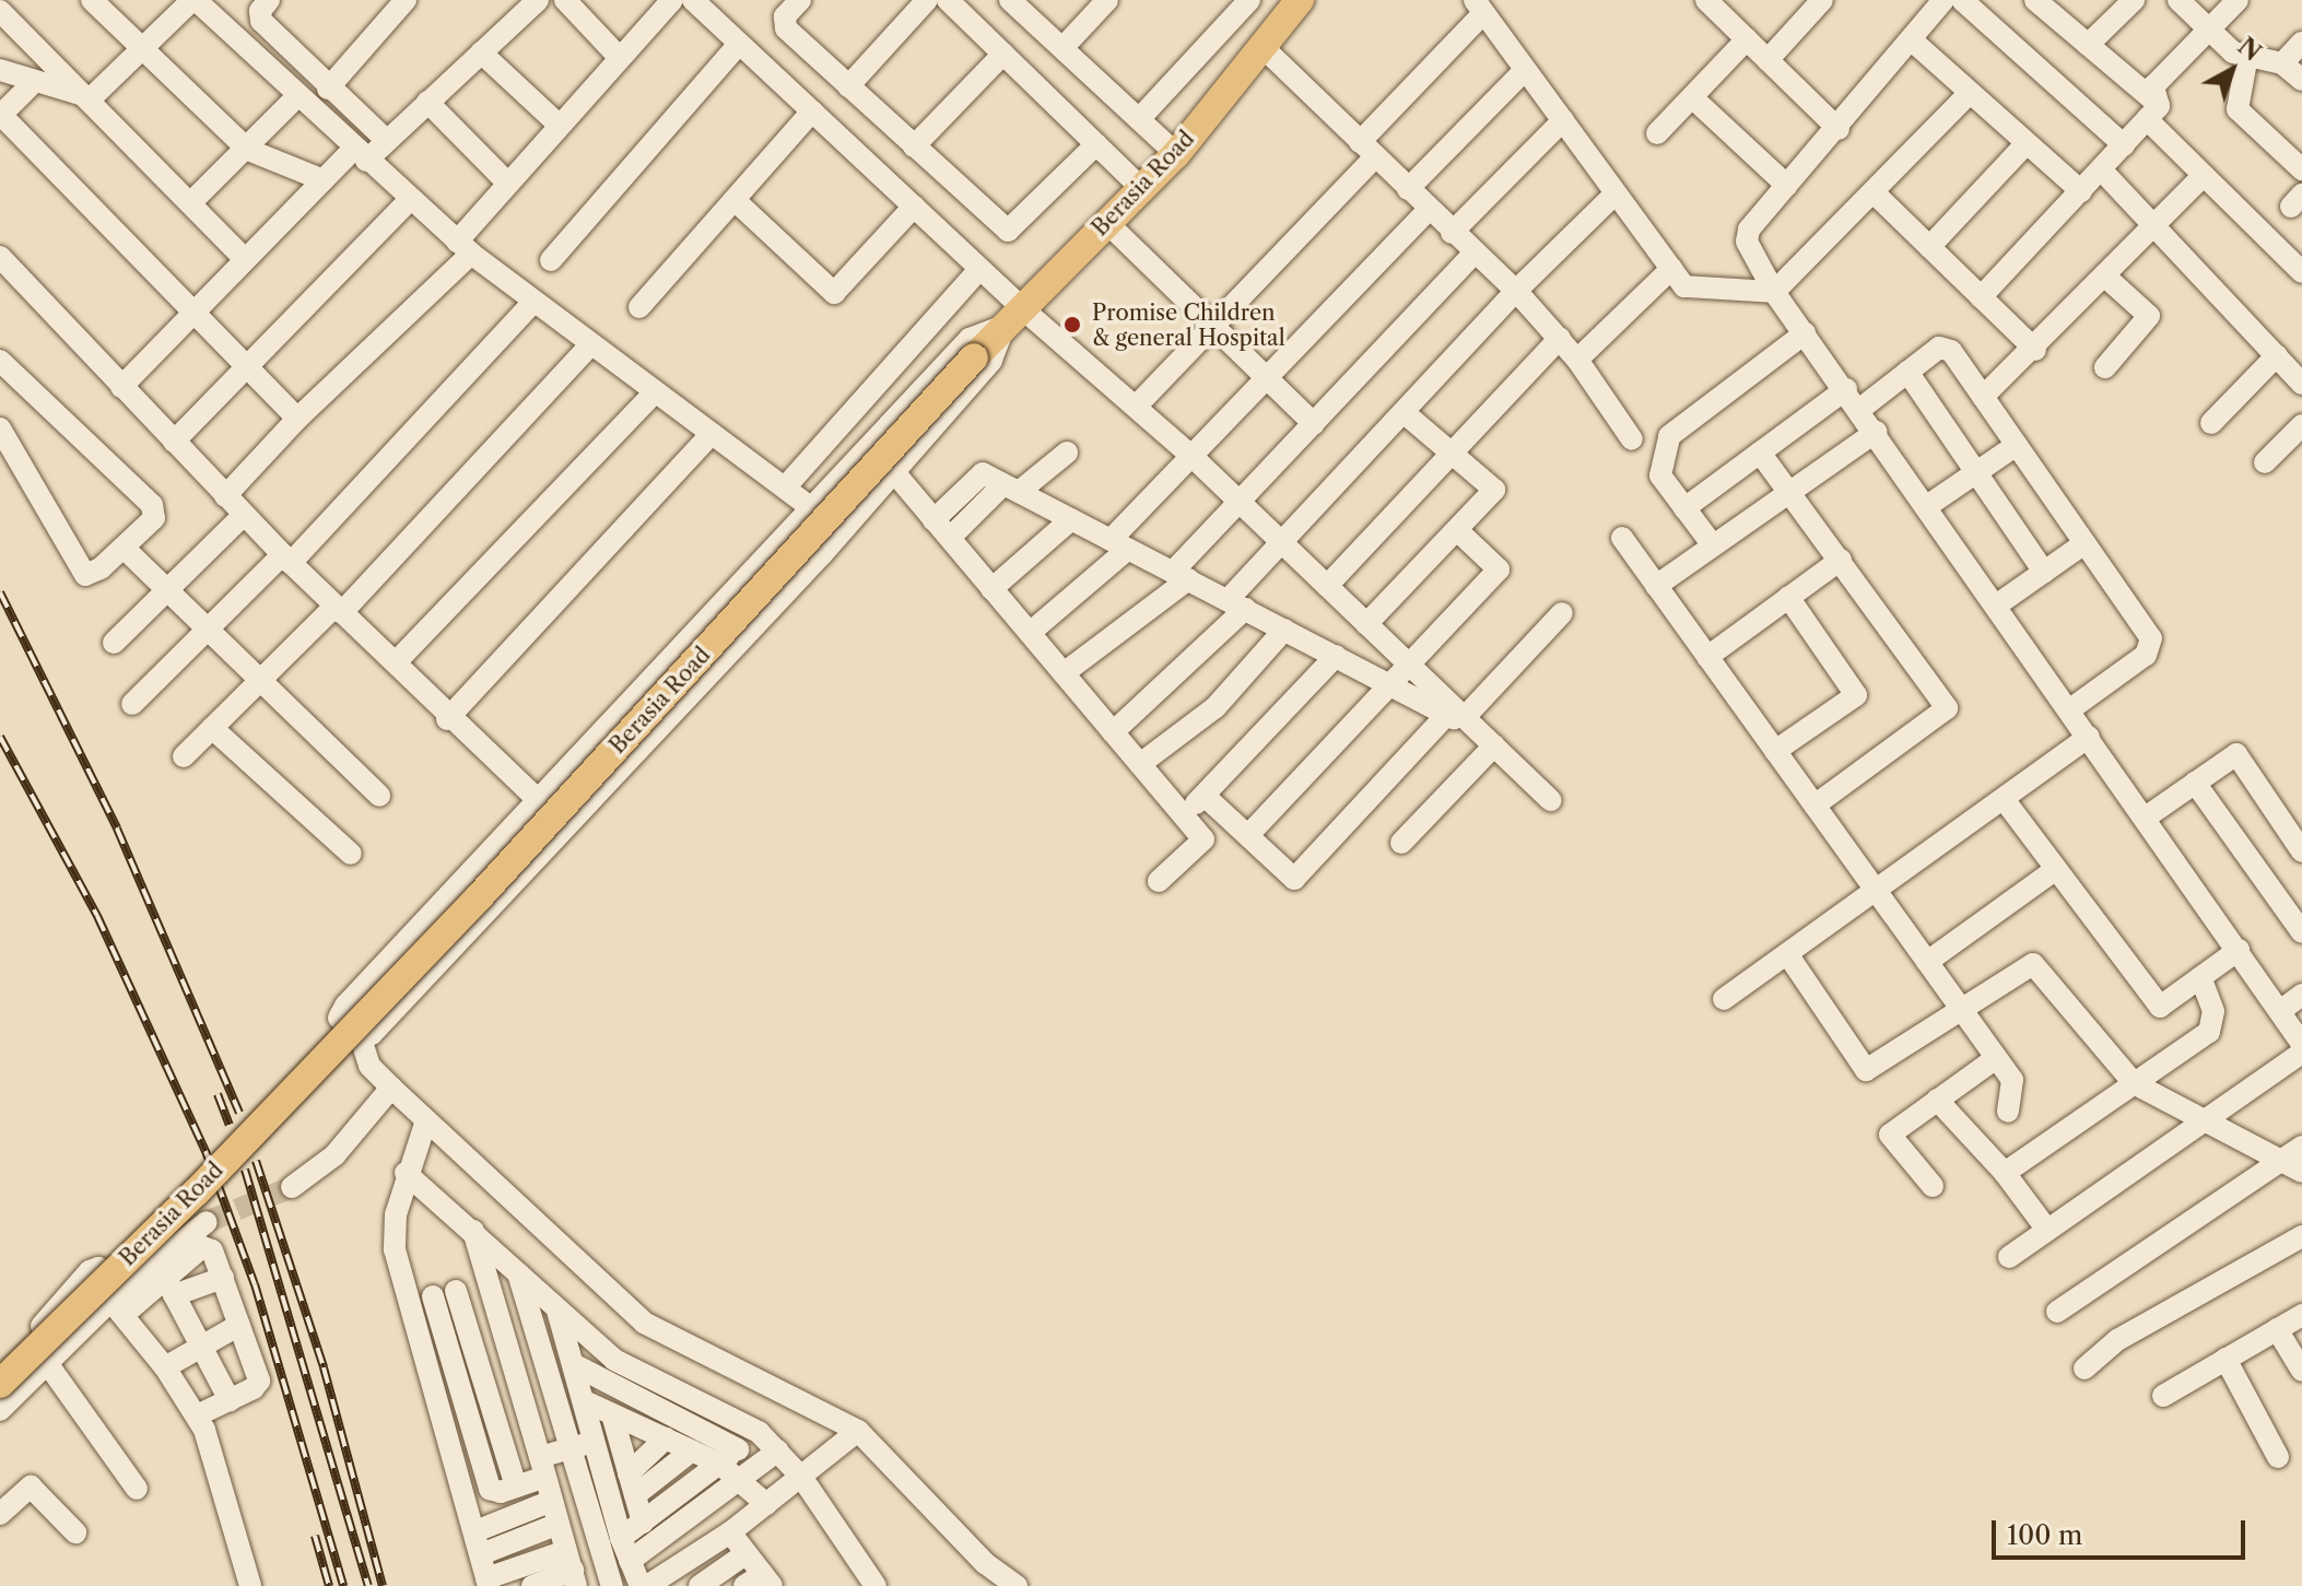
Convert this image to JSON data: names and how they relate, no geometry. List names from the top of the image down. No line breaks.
{"streets":{"main road":["Berasia Road"]},"places":["Promise Children & general Hospital"],"scale_bar":"100 m","north":"top right"}
